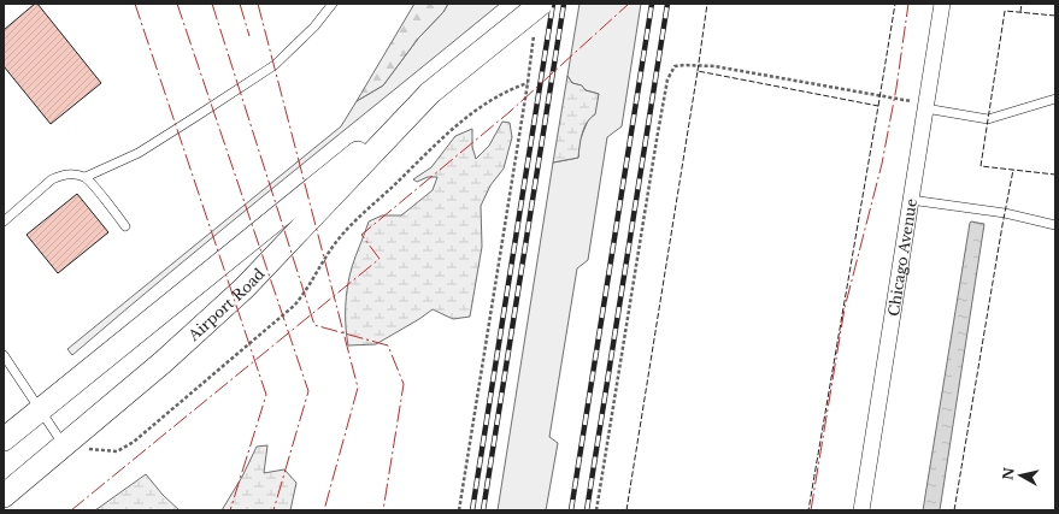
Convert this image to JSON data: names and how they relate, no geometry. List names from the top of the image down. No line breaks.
{"streets":{"main road":["Airport Road"],"street":["Chicago Avenue"]},"north":"left"}
